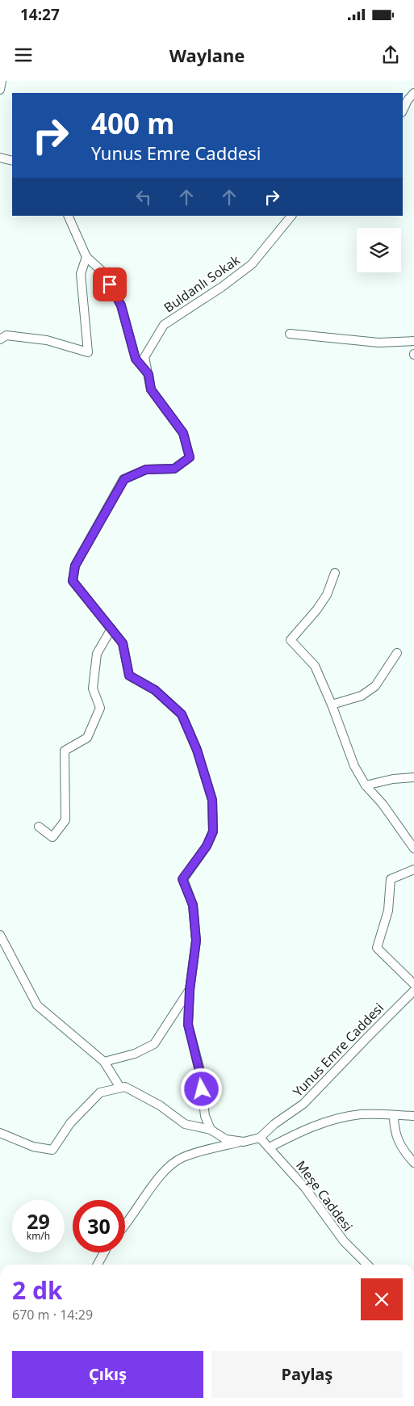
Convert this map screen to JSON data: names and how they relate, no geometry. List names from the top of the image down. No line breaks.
{"streets":{"street":["Buldanlı Sokak","Yunus Emre Caddesi","Meşe Caddesi"]},"crossings":[["Yunus Emre Caddesi","Meşe Caddesi"]],"page":{"status":"14:27","header":"Waylane","turn":["400 m","Yunus Emre Caddesi"],"speed":"29 km/h","limit":"30","heading":["2 dk","670 m · 14:29"],"buttons":["Çıkış","Paylaş"]}}
